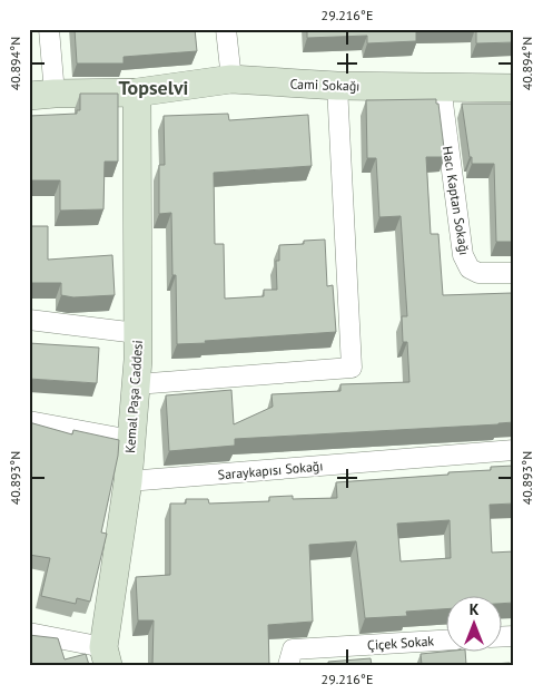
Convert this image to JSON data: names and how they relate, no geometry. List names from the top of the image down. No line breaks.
{"streets":{"street":["Cami Sokağı","Hacı Kaptan Sokağı","Kemal Paşa Caddesi","Saraykapısı Sokağı","Çiçek Sokak"]},"crossings":[["Cami Sokağı","Hacı Kaptan Sokağı"],["Cami Sokağı","Kemal Paşa Caddesi"],["Kemal Paşa Caddesi","Saraykapısı Sokağı"]],"districts":["Topselvi"],"north":"top","coordinates":["29.216°E","40.894°N","40.893°N"]}
